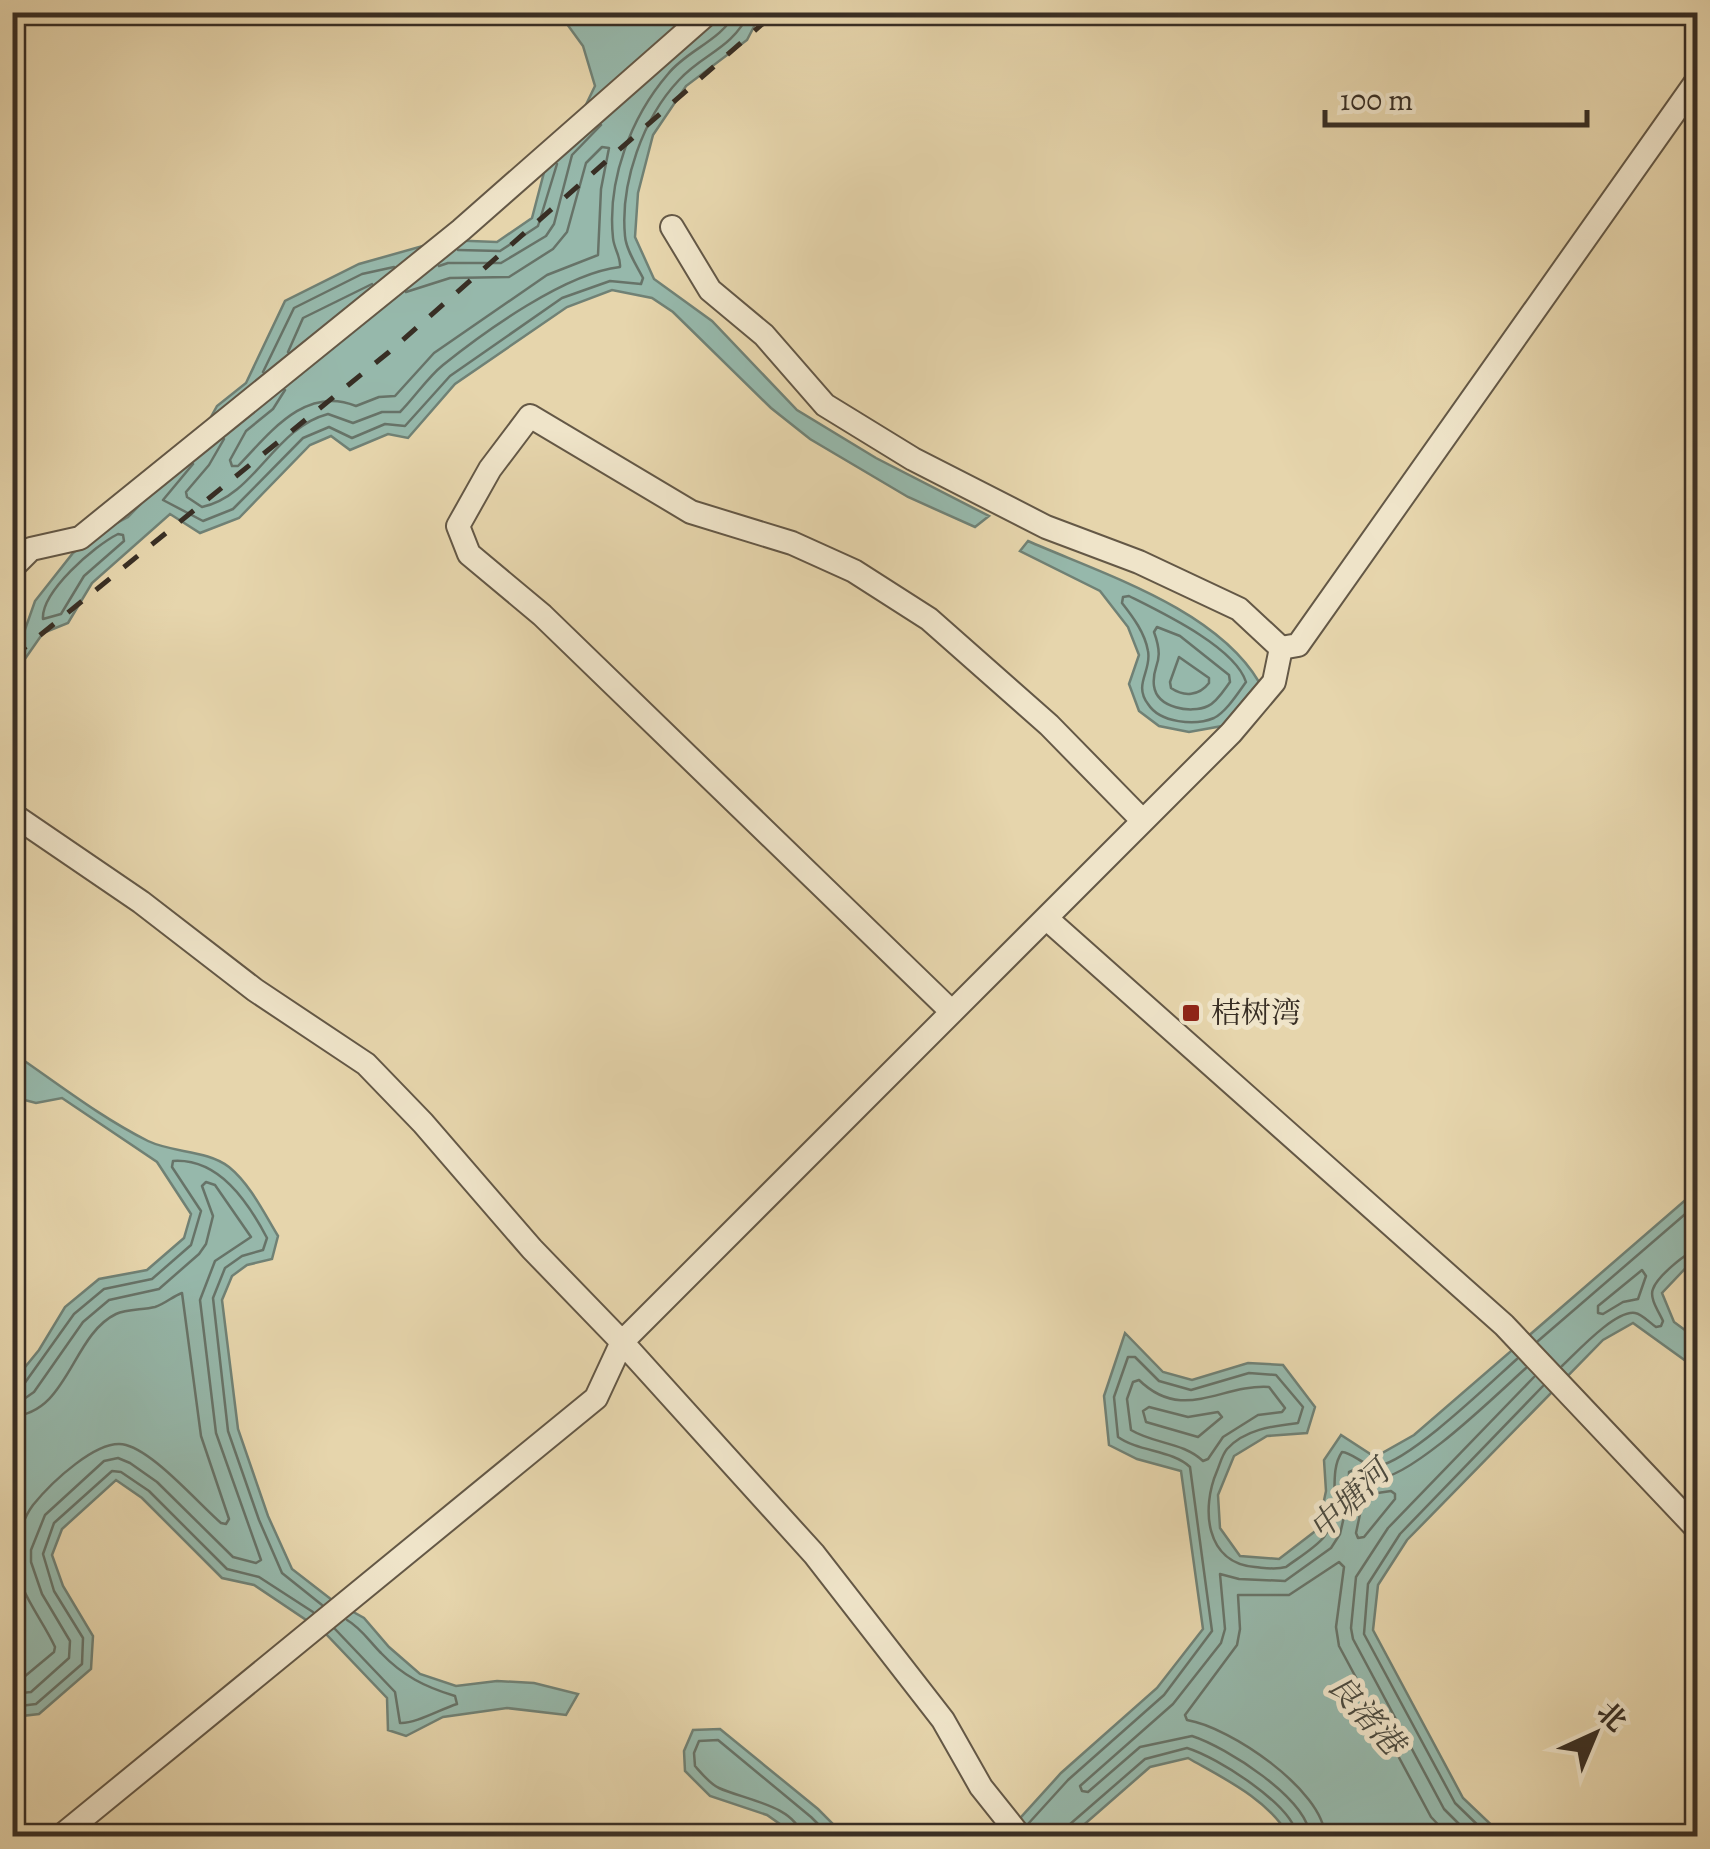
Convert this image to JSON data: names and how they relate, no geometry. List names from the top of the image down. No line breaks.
{"water":["中塘河","良渚港"],"places":{"transit":["桔树湾"]},"scale_bar":"100 m","north":"top right"}
